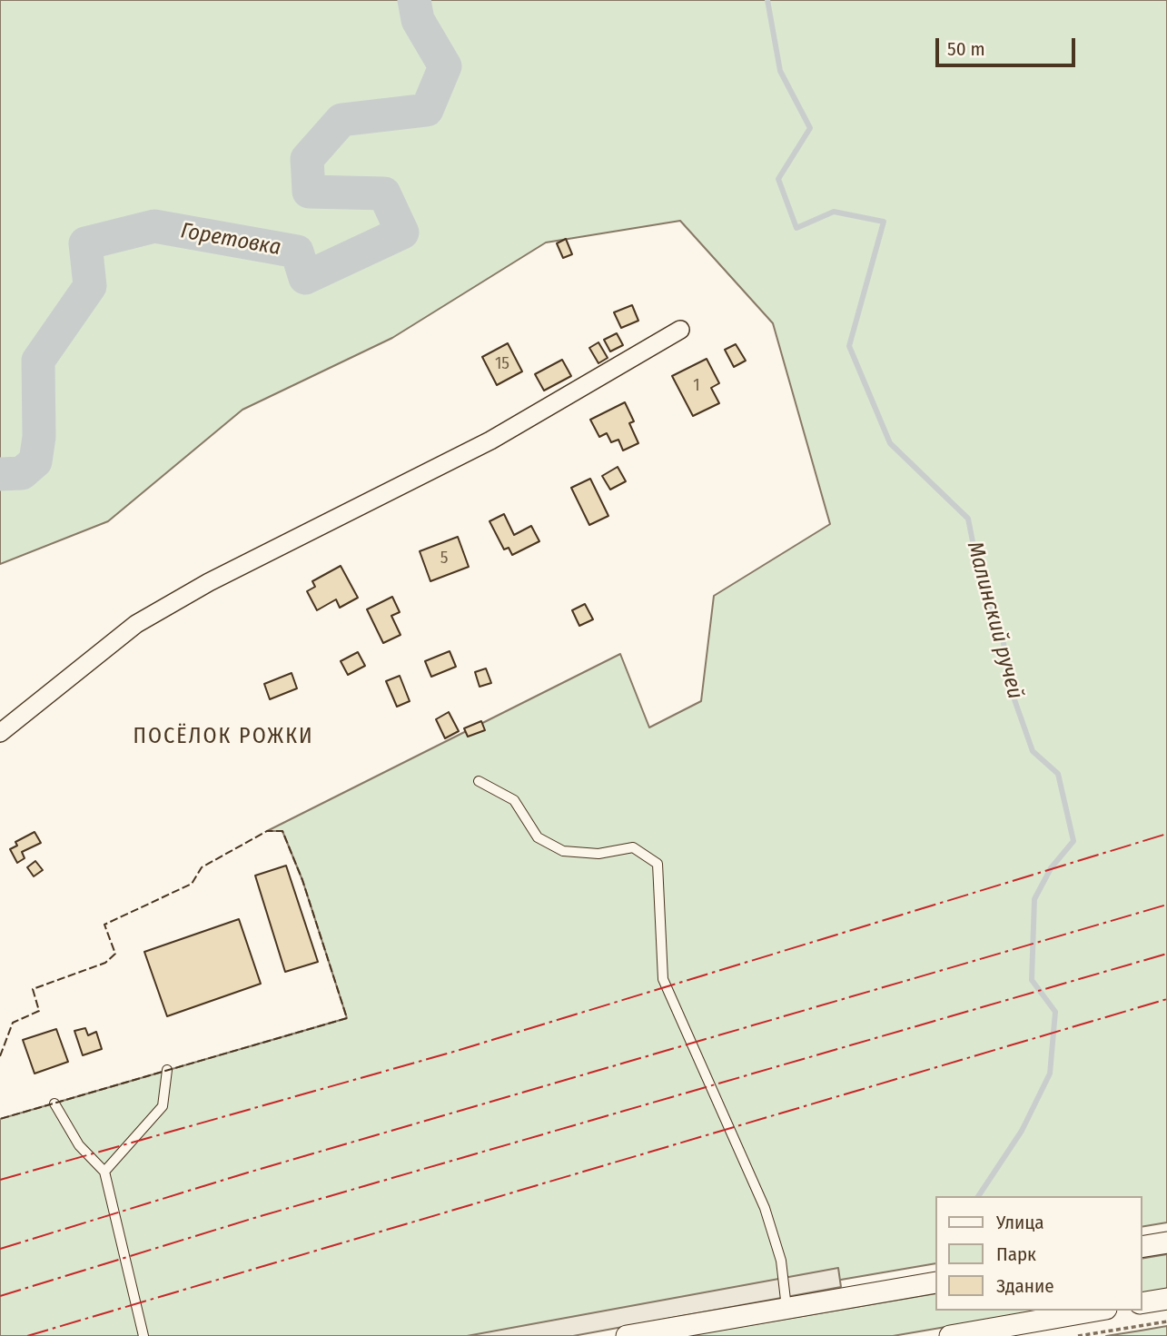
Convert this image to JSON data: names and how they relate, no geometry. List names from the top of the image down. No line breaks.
{"districts":["ПОСЁЛОК РОЖКИ"],"water":["Горетовка","Малинский ручей"],"house_numbers":["15","1","5"],"legend":["Улица","Парк","Здание"],"scale_bar":"50 m"}
